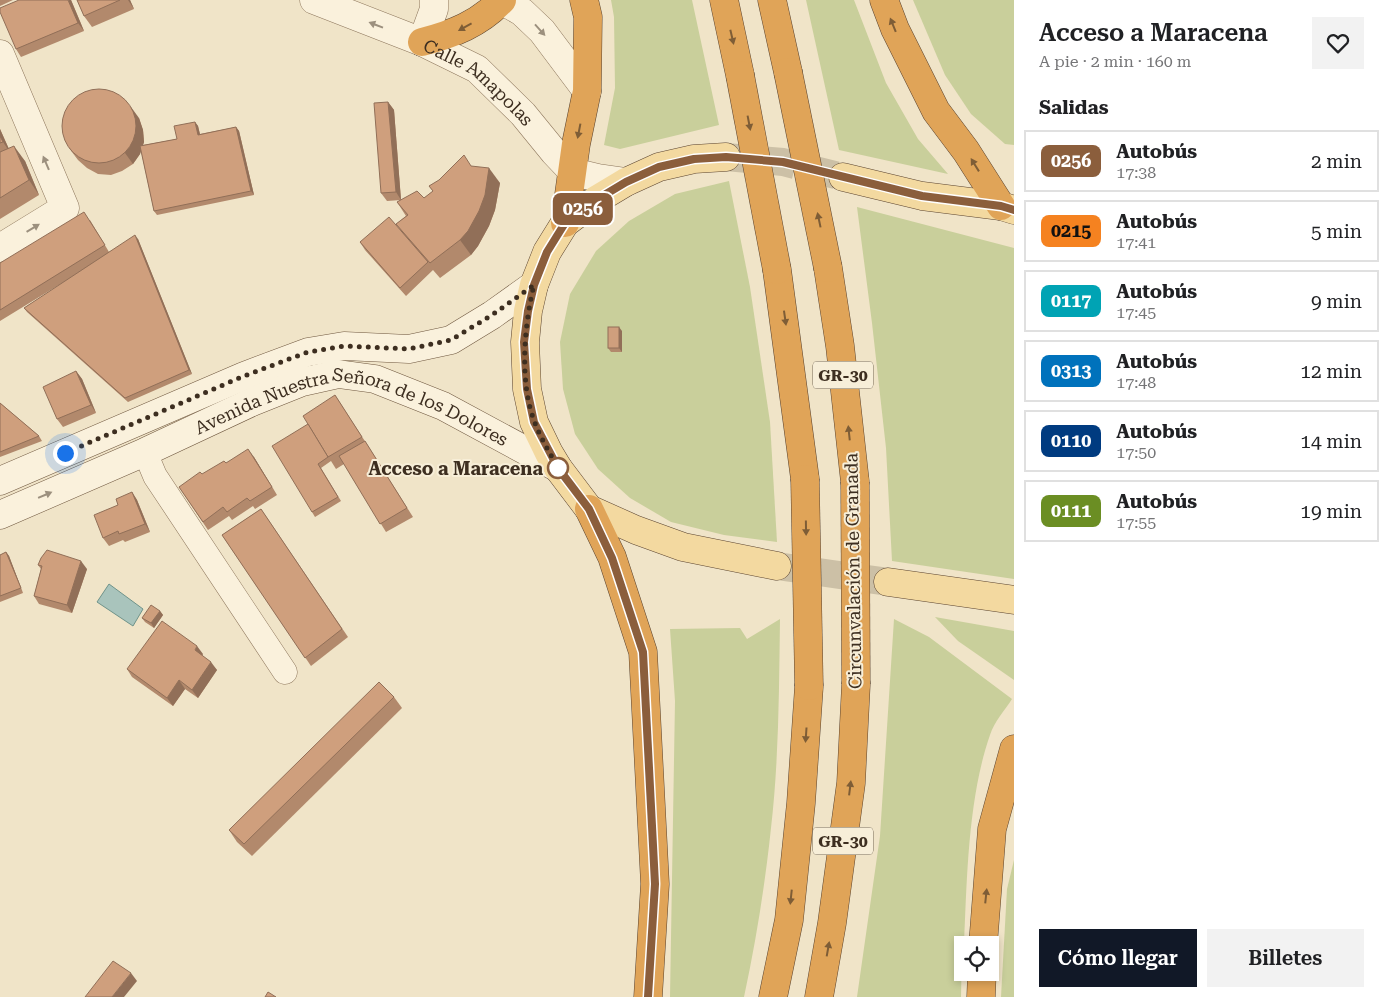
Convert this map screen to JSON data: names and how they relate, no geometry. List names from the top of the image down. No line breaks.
{"streets":{"highway":["GR-30","Circunvalación de Granada"],"main road":["Calle Amapolas","Avenida Nuestra Señora de los Dolores"]},"one_way":["Calle Amapolas"],"places":["Acceso a Maracena"],"lines":["bus line 0256"],"page":{"on_map":"0256","heading":[["Acceso a Maracena","A pie · 2 min · 160 m"],"Salidas"],"list":[{"mark":"0256","name":"Autobús","note":"17:38","value":"2 min"},{"mark":"0215","name":"Autobús","note":"17:41","value":"5 min"},{"mark":"0117","name":"Autobús","note":"17:45","value":"9 min"},{"mark":"0313","name":"Autobús","note":"17:48","value":"12 min"},{"mark":"0110","name":"Autobús","note":"17:50","value":"14 min"},{"mark":"0111","name":"Autobús","note":"17:55","value":"19 min"}],"buttons":["Cómo llegar","Billetes"]}}
